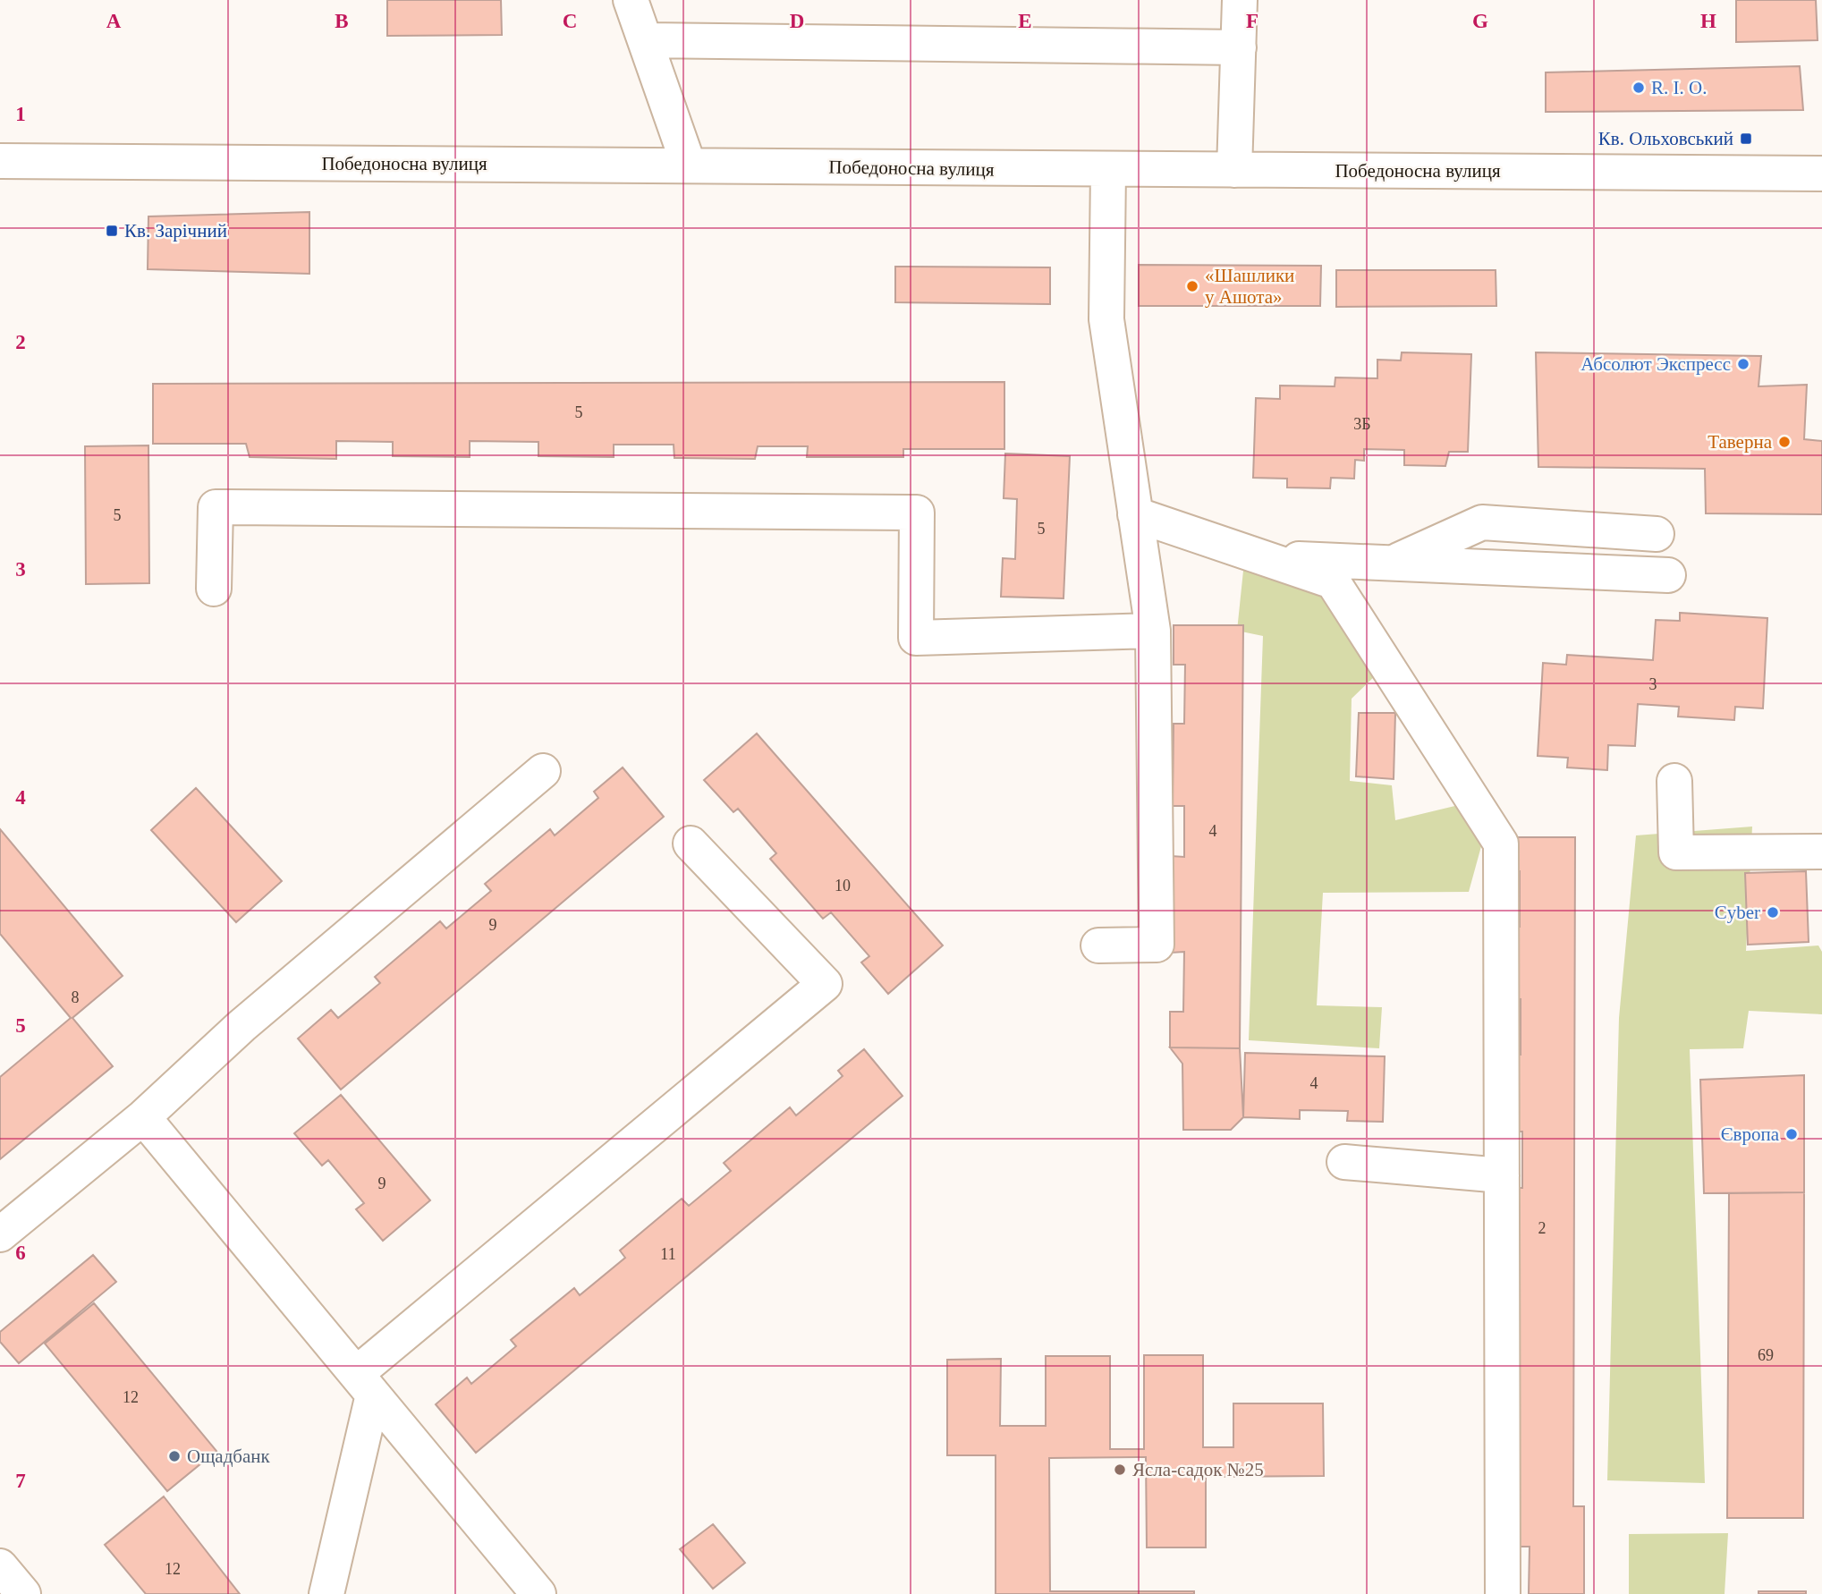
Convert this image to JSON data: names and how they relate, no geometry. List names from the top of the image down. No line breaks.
{"streets":{"street":["Победоносна вулиця"]},"places":{"other":["R. I. O.","«Шашлики у Ашота»","Абсолют Экспресс","Таверна","Cyber","Європа","Ощадбанк","Ясла-садок №25"],"transit":["Кв. Ольховський","Кв. Зарічний"]},"house_numbers":["5","3Б","5","5","3","4","10","9","8","4","9","2","11","69","12","12"],"grid":{"columns":["A","B","C","D","E","F","G","H"],"rows":["1","2","3","4","5","6","7"]}}
